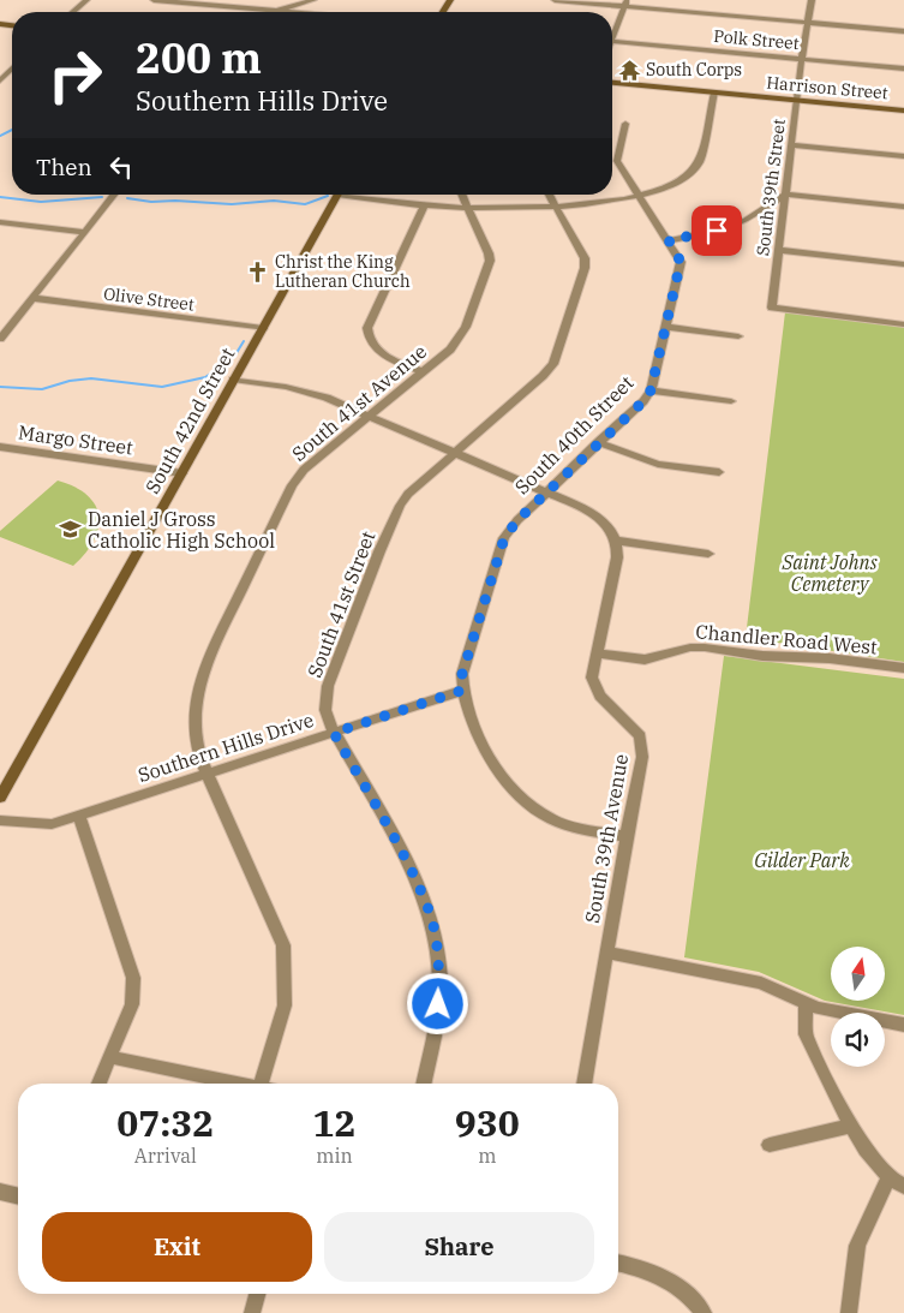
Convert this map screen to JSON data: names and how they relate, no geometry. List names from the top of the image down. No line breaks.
{"streets":{"street":["Polk Street","Harrison Street","South 39th Street","Olive Street","South 41st Avenue","South 42nd Street","South 40th Street","Margo Street","South 41st Street","Chandler Road West","Southern Hills Drive","South 39th Avenue"]},"crossings":[["Polk Street","South 39th Street"],["Harrison Street","South 39th Street"],["Olive Street","South 42nd Street"],["South 41st Avenue","Southern Hills Drive"],["South 42nd Street","Margo Street"],["South 40th Street","Southern Hills Drive"],["South 40th Street","South 39th Avenue"],["South 41st Street","Southern Hills Drive"],["Chandler Road West","South 39th Avenue"]],"parks":["Saint Johns Cemetery","Gilder Park"],"places":{"temple":["South Corps"],"church":["Christ the King Lutheran Church"],"school or university":["Daniel J Gross Catholic High School"]},"north":"top","page":{"turn":["200 m","Southern Hills Drive"],"then":"Then","eta":["07:32","Arrival","12","min","930","m"],"buttons":["Exit","Share"]}}
